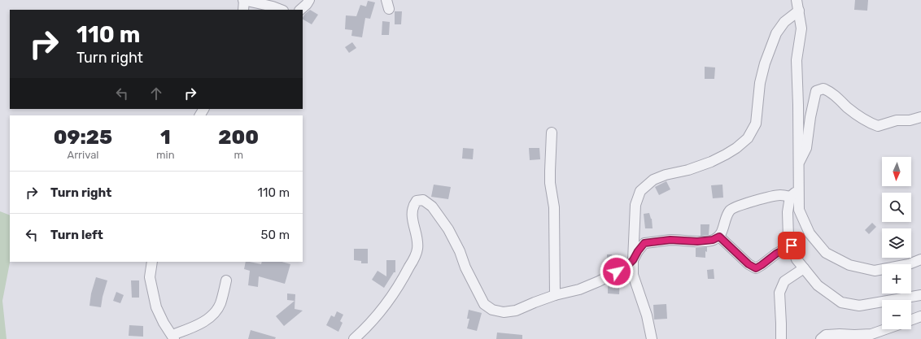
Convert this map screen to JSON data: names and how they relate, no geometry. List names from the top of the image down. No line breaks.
{"north":"bottom","page":{"turn":["110 m","Turn right"],"eta":["09:25","Arrival","1","min","200","m"],"map_buttons":["+","−"],"list":[{"name":"Turn right","value":"110 m"},{"name":"Turn left","value":"50 m"}]}}
